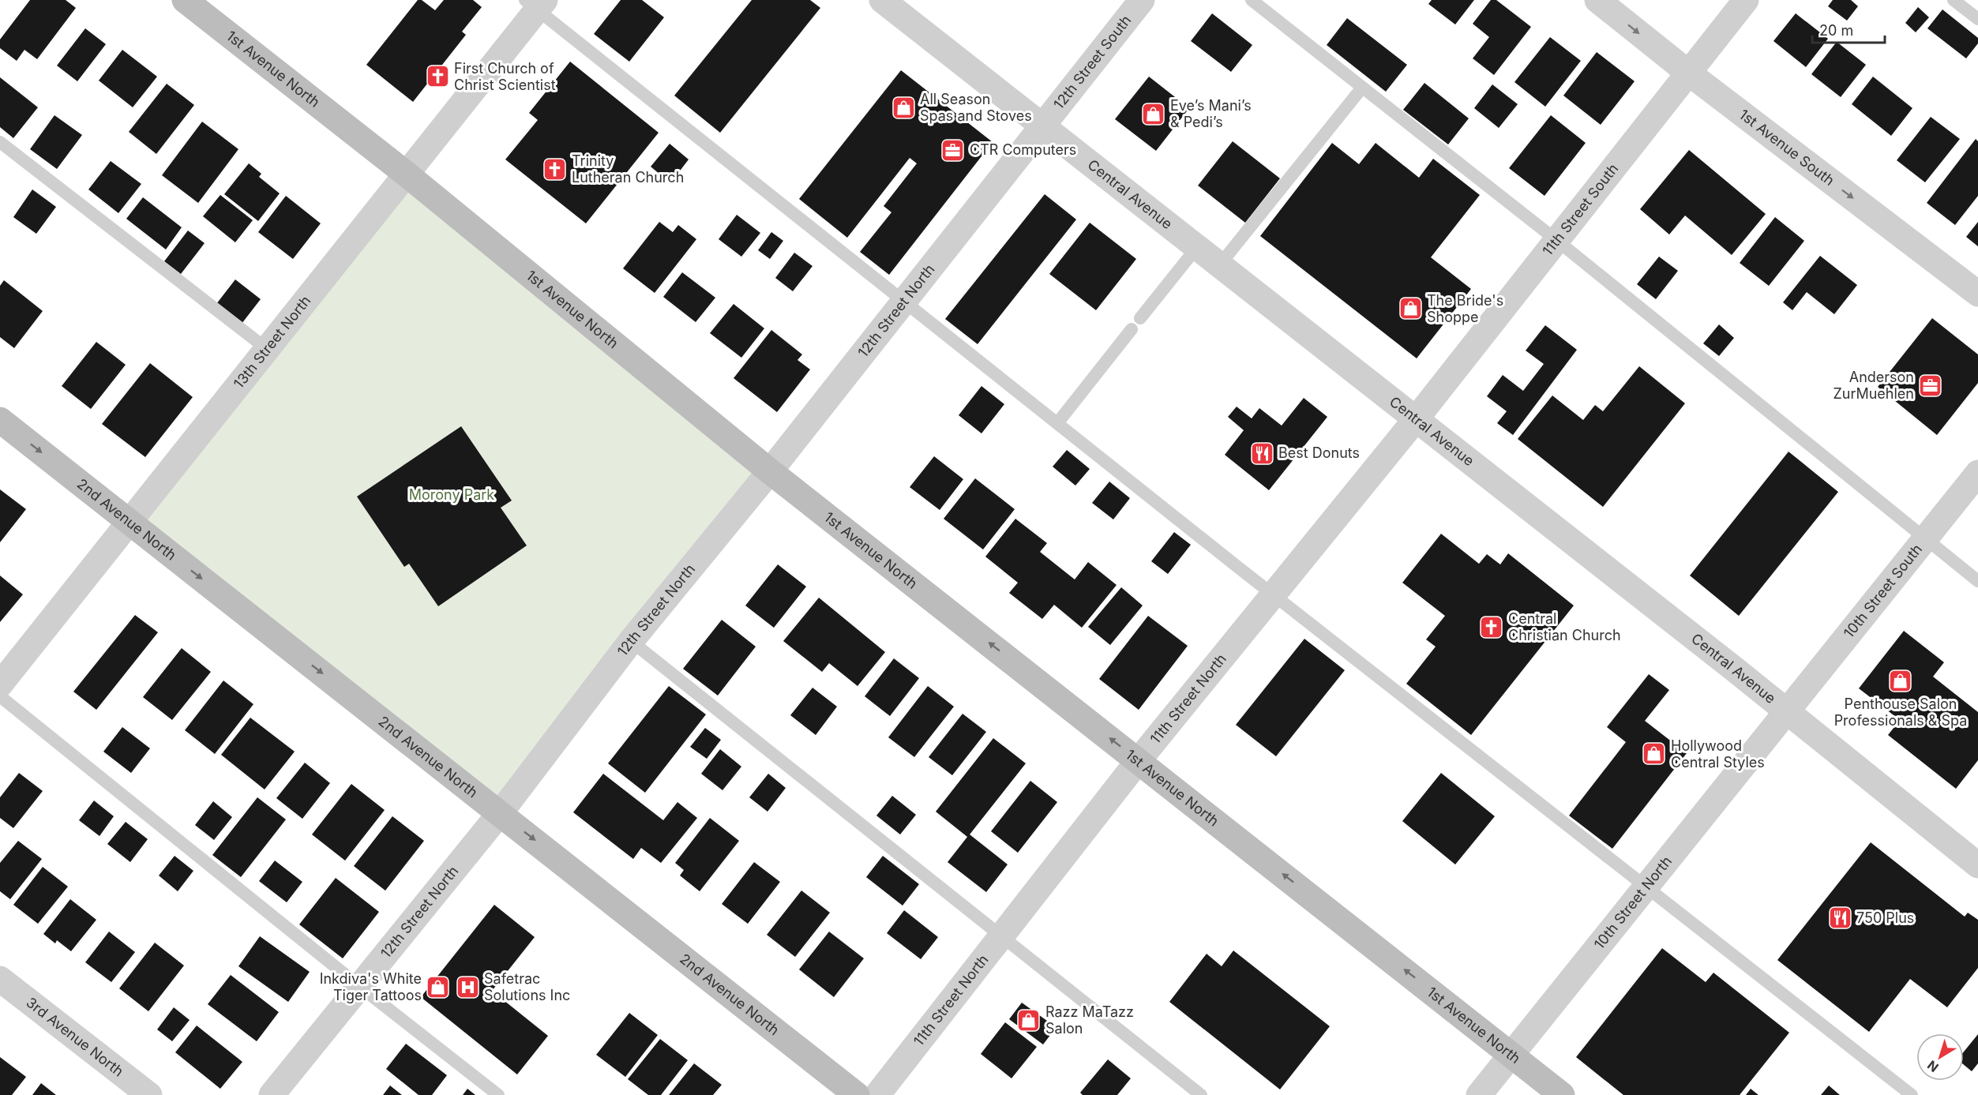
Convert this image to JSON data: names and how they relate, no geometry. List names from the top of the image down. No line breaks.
{"streets":{"main road":["1st Avenue North","2nd Avenue North"],"street":["12th Street South","1st Avenue South","Central Avenue","11th Street South","12th Street North","13th Street North","10th Street South","11th Street North","10th Street North","3rd Avenue North"]},"crossings":[["12th Street South","Central Avenue"],["12th Street South","12th Street North"],["1st Avenue North","12th Street North"],["1st Avenue North","13th Street North"],["1st Avenue North","11th Street North"],["1st Avenue North","10th Street North"],["1st Avenue South","11th Street South"],["Central Avenue","11th Street South"],["Central Avenue","12th Street North"],["Central Avenue","10th Street South"],["Central Avenue","11th Street North"],["Central Avenue","10th Street North"],["11th Street South","11th Street North"],["12th Street North","2nd Avenue North"],["13th Street North","2nd Avenue North"],["10th Street South","10th Street North"]],"one_way":["1st Avenue North","1st Avenue South","2nd Avenue North"],"parks":["Morony Park"],"places":{"church":["First Church of Christ Scientist","Trinity Lutheran Church","Central Christian Church"],"shop":["All Season Spas and Stoves","Eve’s Mani’s & Pedi’s","The Bride's Shoppe","Penthouse Salon Professionals & Spa","Hollywood Central Styles","Inkdiva's White Tiger Tattoos","Razz MaTazz Salon"],"office":["CTR Computers","Anderson ZurMuehlen"],"restaurant":["Best Donuts","750 Plus"],"hospital":["Safetrac Solutions Inc"]},"scale_bar":"20 m","north":"bottom left"}
